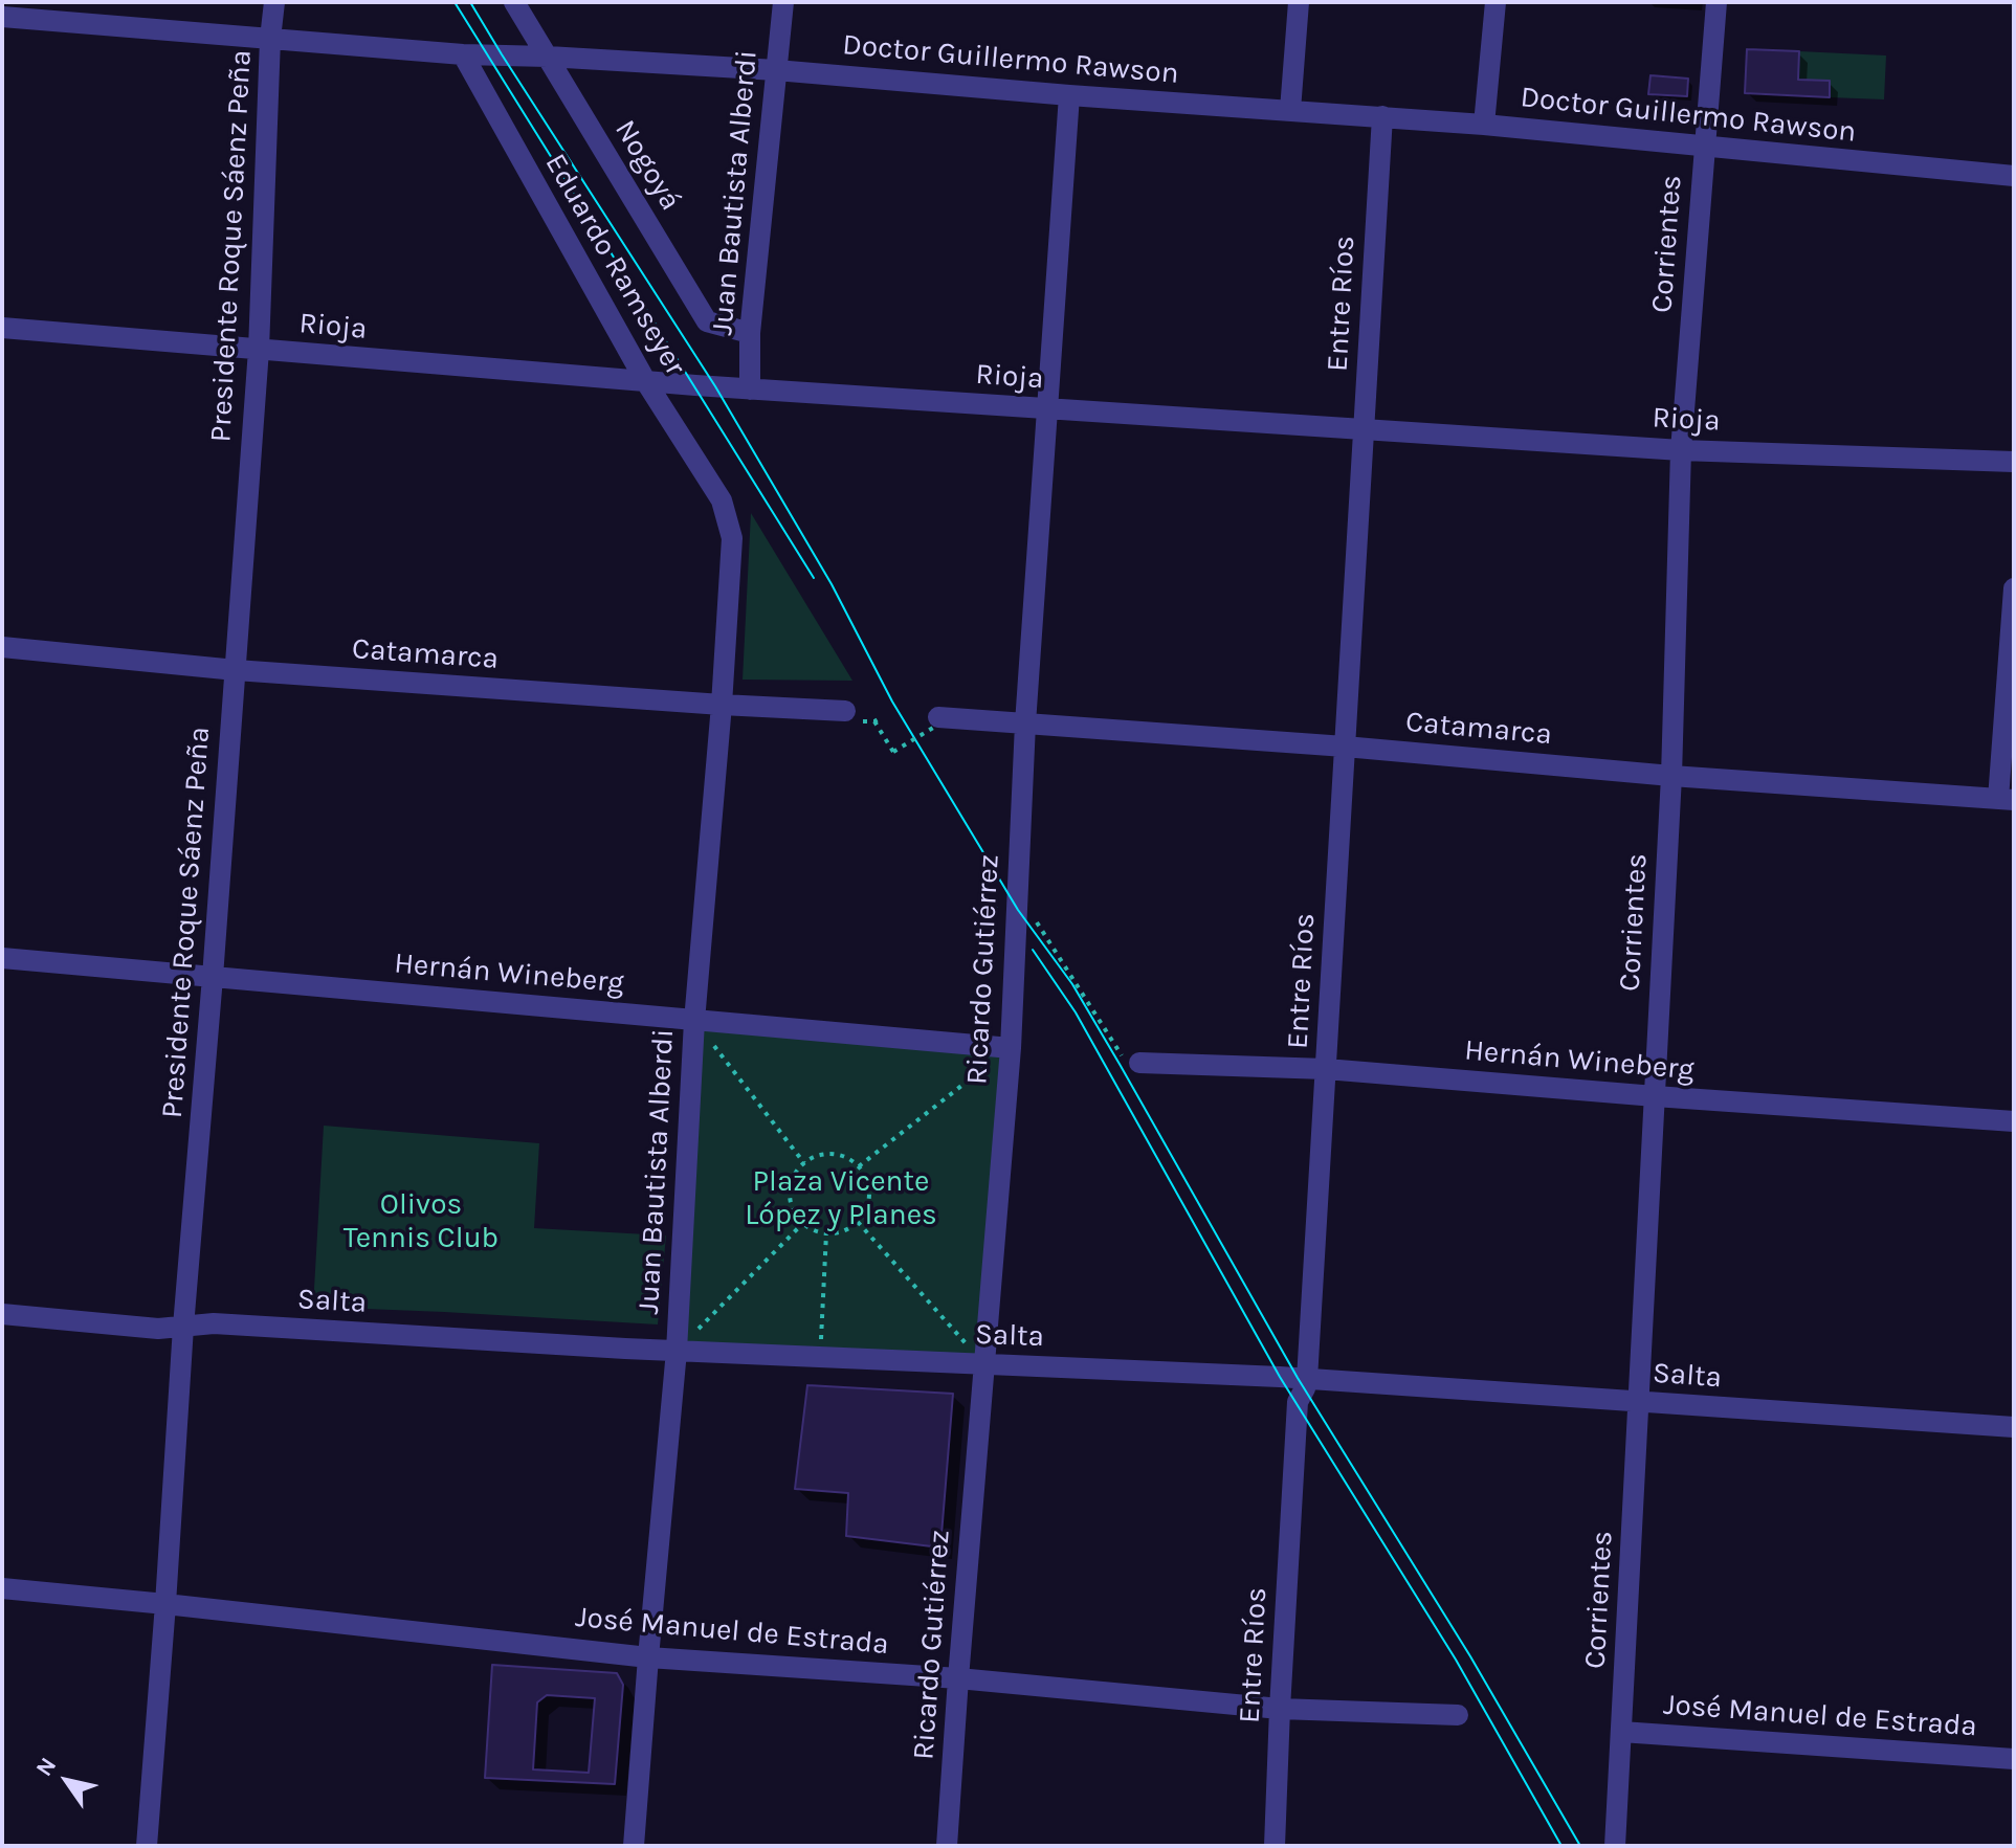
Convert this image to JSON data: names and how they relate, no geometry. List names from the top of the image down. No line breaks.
{"streets":{"street":["Doctor Guillermo Rawson","Nogoyá","Juan Bautista Alberdi","Corrientes","Presidente Roque Sáenz Peña","Eduardo Ramseyer","Entre Ríos","Rioja","Catamarca","Ricardo Gutiérrez","Hernán Wineberg","Salta","José Manuel de Estrada"]},"crossings":[["Doctor Guillermo Rawson","Nogoyá"],["Doctor Guillermo Rawson","Juan Bautista Alberdi"],["Doctor Guillermo Rawson","Corrientes"],["Doctor Guillermo Rawson","Presidente Roque Sáenz Peña"],["Doctor Guillermo Rawson","Eduardo Ramseyer"],["Doctor Guillermo Rawson","Entre Ríos"],["Doctor Guillermo Rawson","Ricardo Gutiérrez"],["Nogoyá","Juan Bautista Alberdi"],["Juan Bautista Alberdi","Eduardo Ramseyer"],["Juan Bautista Alberdi","Rioja"],["Juan Bautista Alberdi","Catamarca"],["Juan Bautista Alberdi","Hernán Wineberg"],["Juan Bautista Alberdi","Salta"],["Juan Bautista Alberdi","José Manuel de Estrada"],["Corrientes","Rioja"],["Corrientes","Catamarca"],["Corrientes","Hernán Wineberg"],["Corrientes","Salta"],["Corrientes","José Manuel de Estrada"],["Presidente Roque Sáenz Peña","Rioja"],["Presidente Roque Sáenz Peña","Catamarca"],["Presidente Roque Sáenz Peña","Hernán Wineberg"],["Presidente Roque Sáenz Peña","Salta"],["Presidente Roque Sáenz Peña","José Manuel de Estrada"],["Eduardo Ramseyer","Rioja"],["Entre Ríos","Rioja"],["Entre Ríos","Catamarca"],["Entre Ríos","Hernán Wineberg"],["Entre Ríos","Salta"],["Entre Ríos","José Manuel de Estrada"],["Rioja","Ricardo Gutiérrez"],["Catamarca","Ricardo Gutiérrez"],["Ricardo Gutiérrez","Hernán Wineberg"],["Ricardo Gutiérrez","Salta"],["Ricardo Gutiérrez","José Manuel de Estrada"]],"parks":["Plaza Vicente López y Planes","Olivos Tennis Club"],"north":"top left"}
